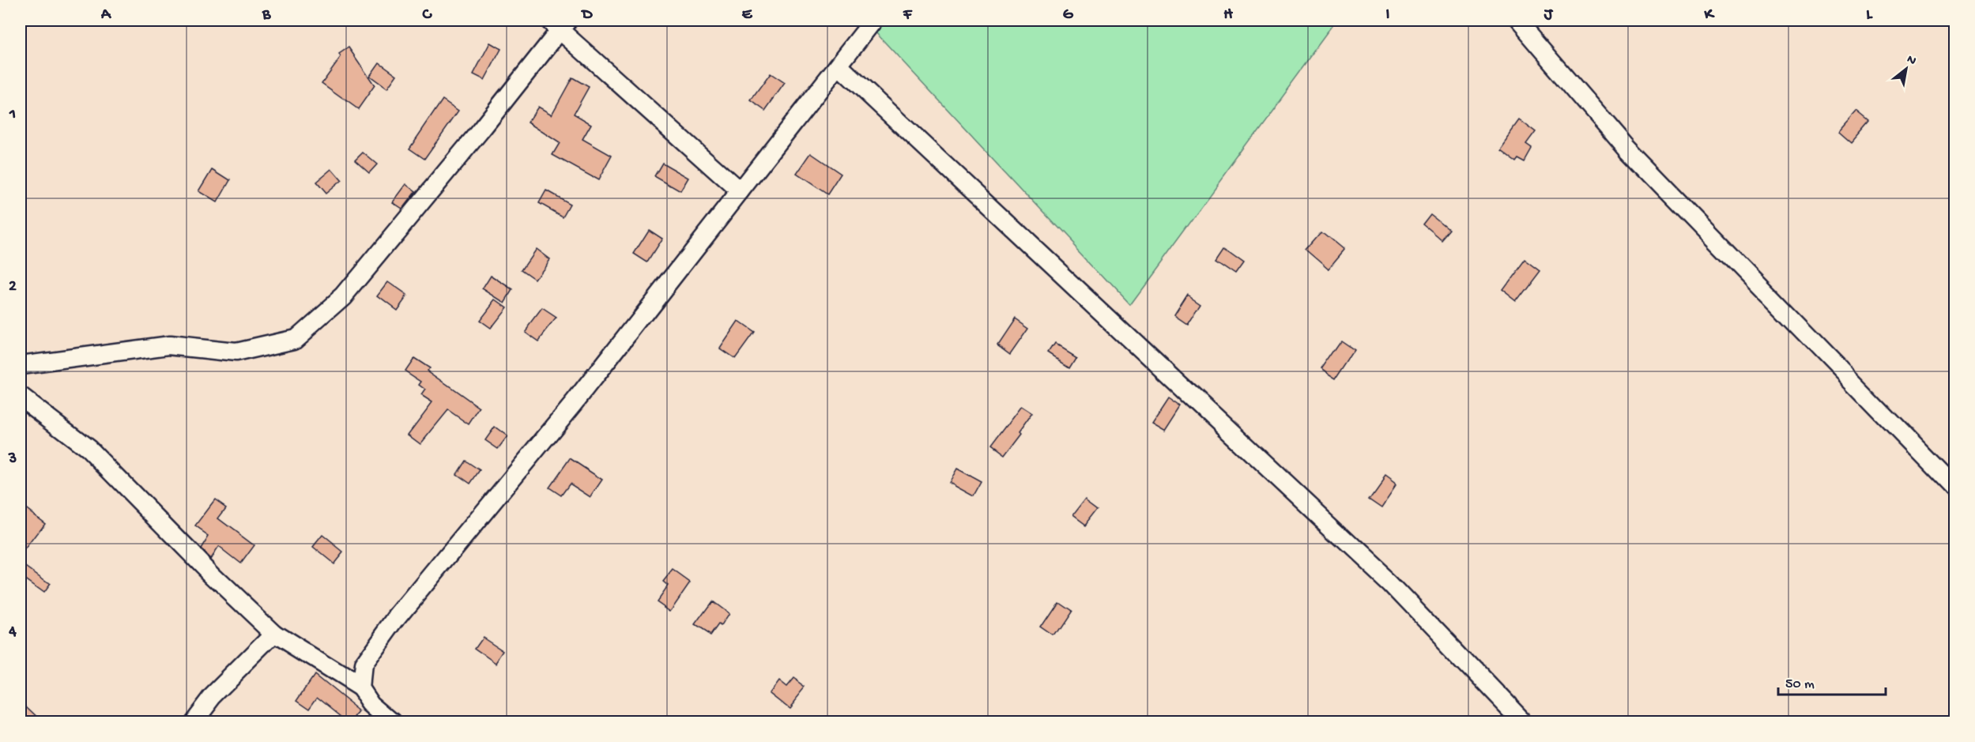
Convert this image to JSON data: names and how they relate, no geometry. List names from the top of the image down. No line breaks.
{"scale_bar":"50 m","north":"top right","grid":{"columns":["A","B","C","D","E","F","G","H","I","J","K","L"],"rows":["1","2","3","4"]}}
